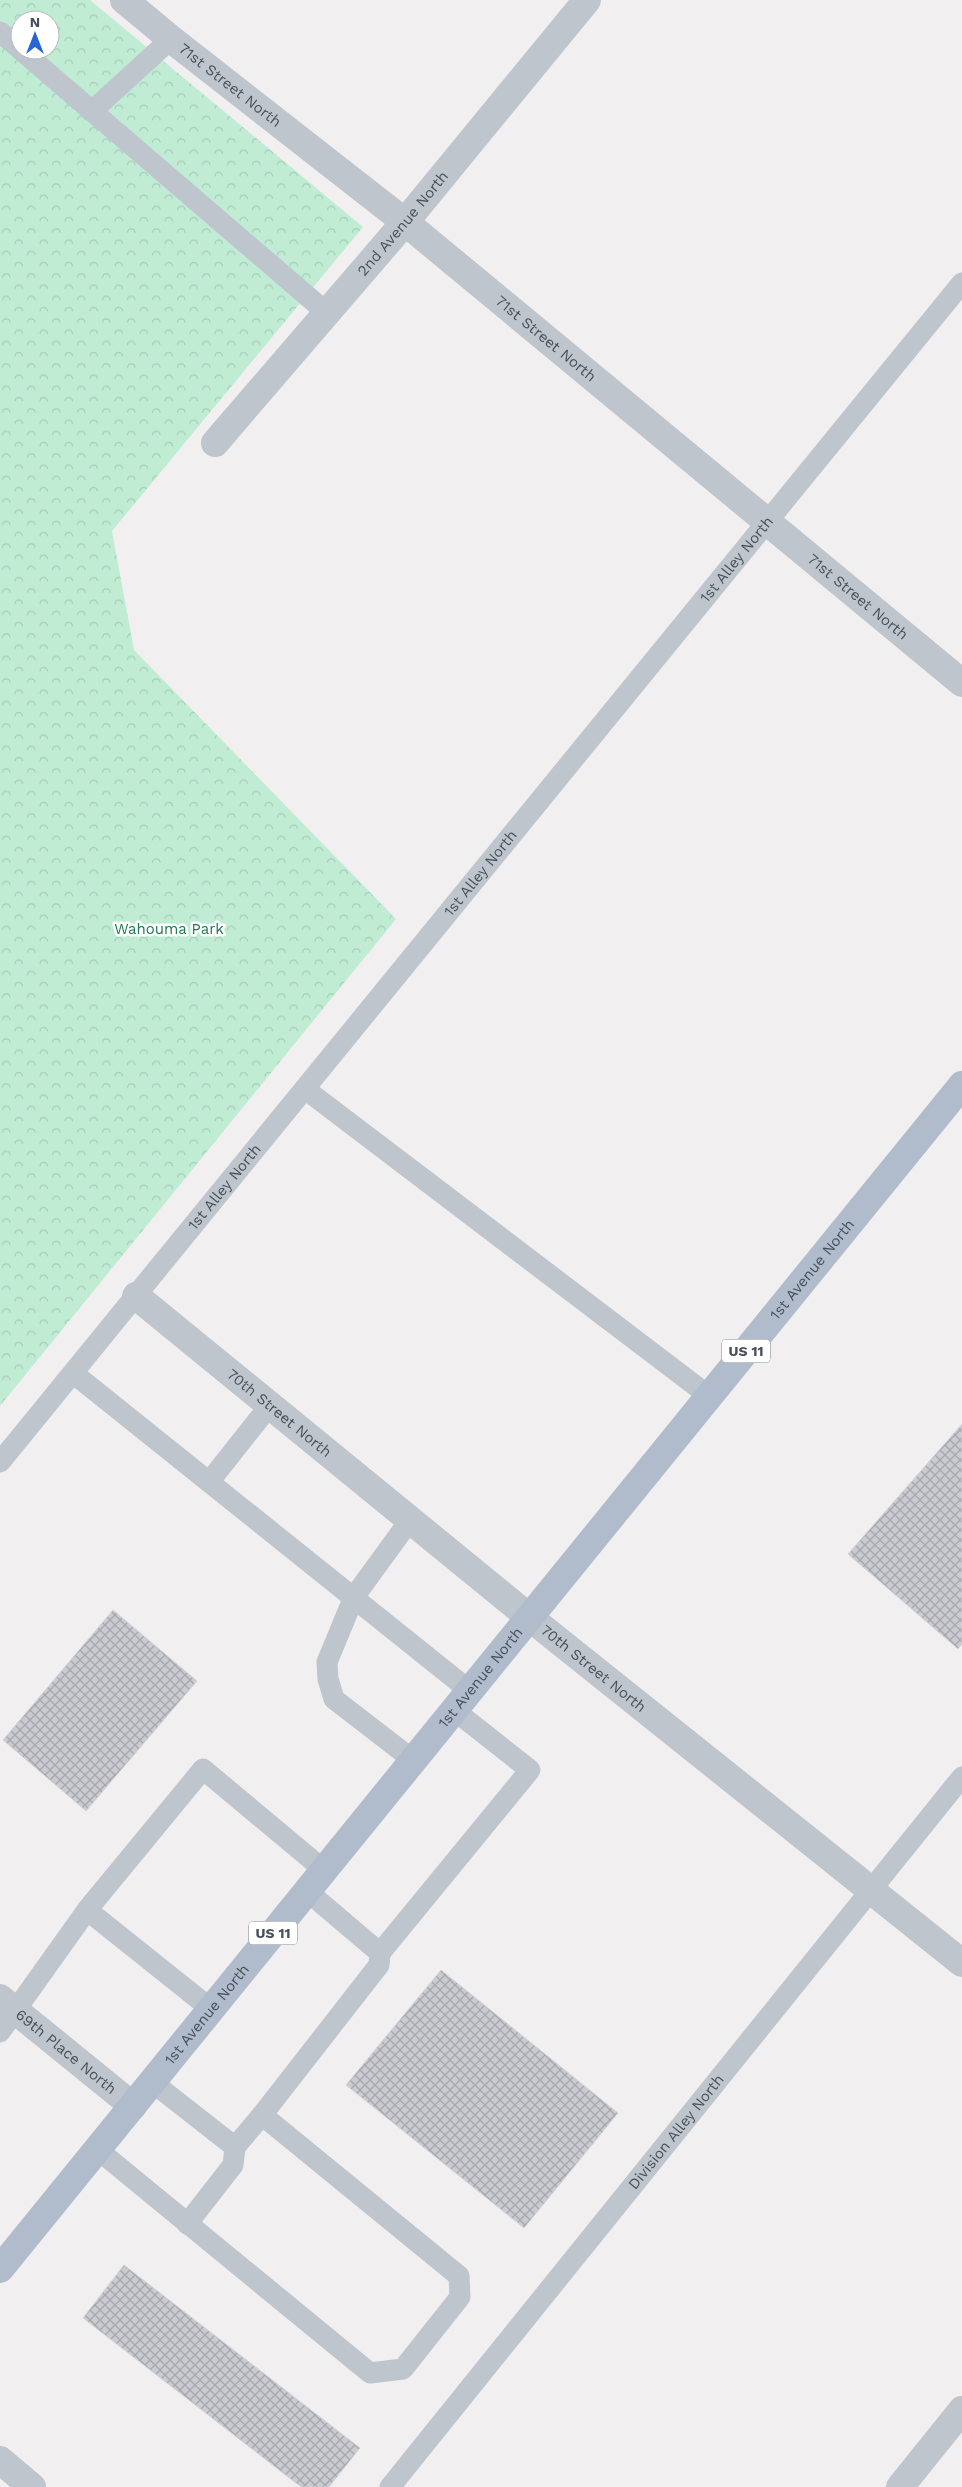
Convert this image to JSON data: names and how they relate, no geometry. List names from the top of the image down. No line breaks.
{"streets":{"main road":["1st Avenue North","US 11"],"street":["71st Street North","2nd Avenue North","70th Street North","69th Place North"],"lane":["1st Alley North","Division Alley North"]},"crossings":[["71st Street North","2nd Avenue North"],["71st Street North","1st Alley North"],["1st Alley North","70th Street North"],["1st Avenue North","70th Street North"],["1st Avenue North","69th Place North"],["70th Street North","Division Alley North"]],"parks":["Wahouma Park"],"north":"top"}
